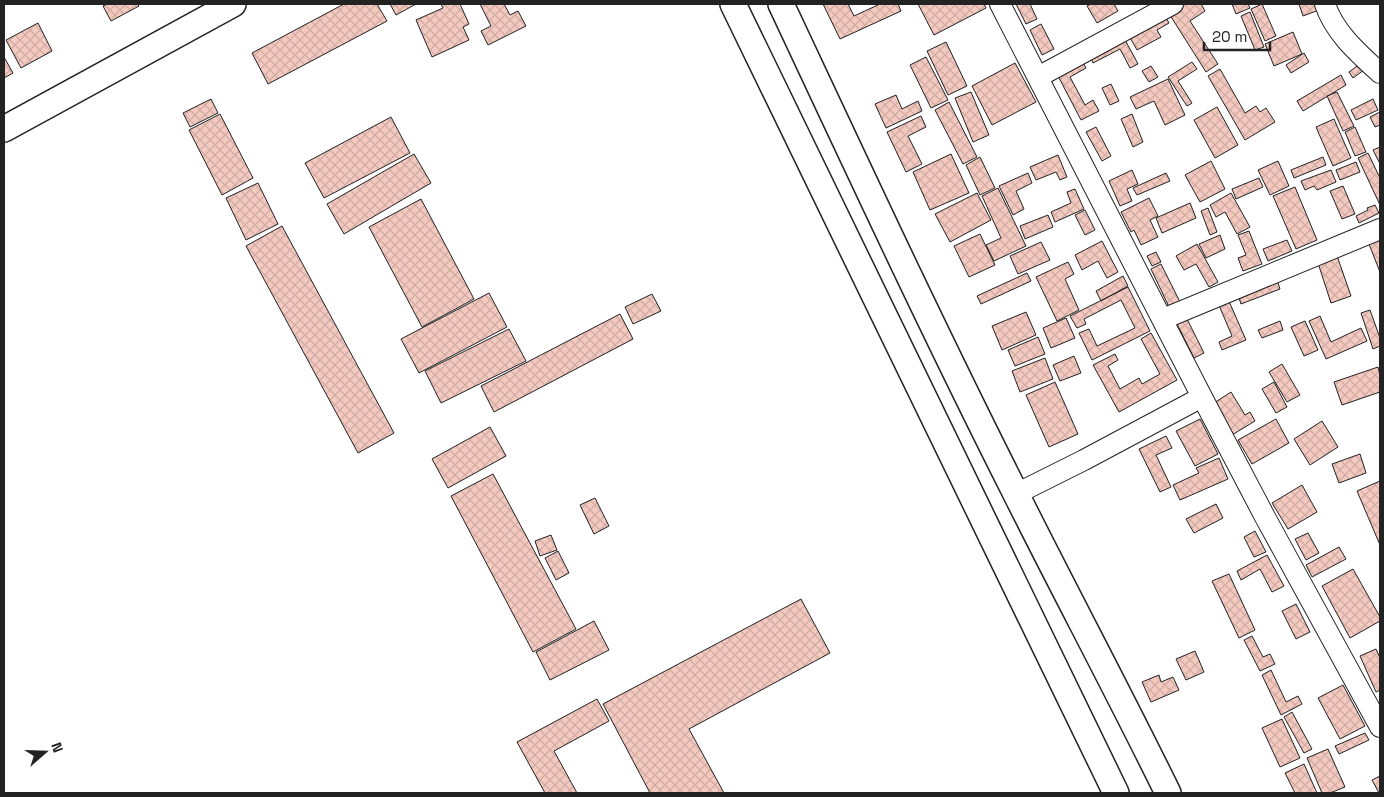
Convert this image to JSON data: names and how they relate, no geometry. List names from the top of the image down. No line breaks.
{"scale_bar":"20 m","north":"right"}
